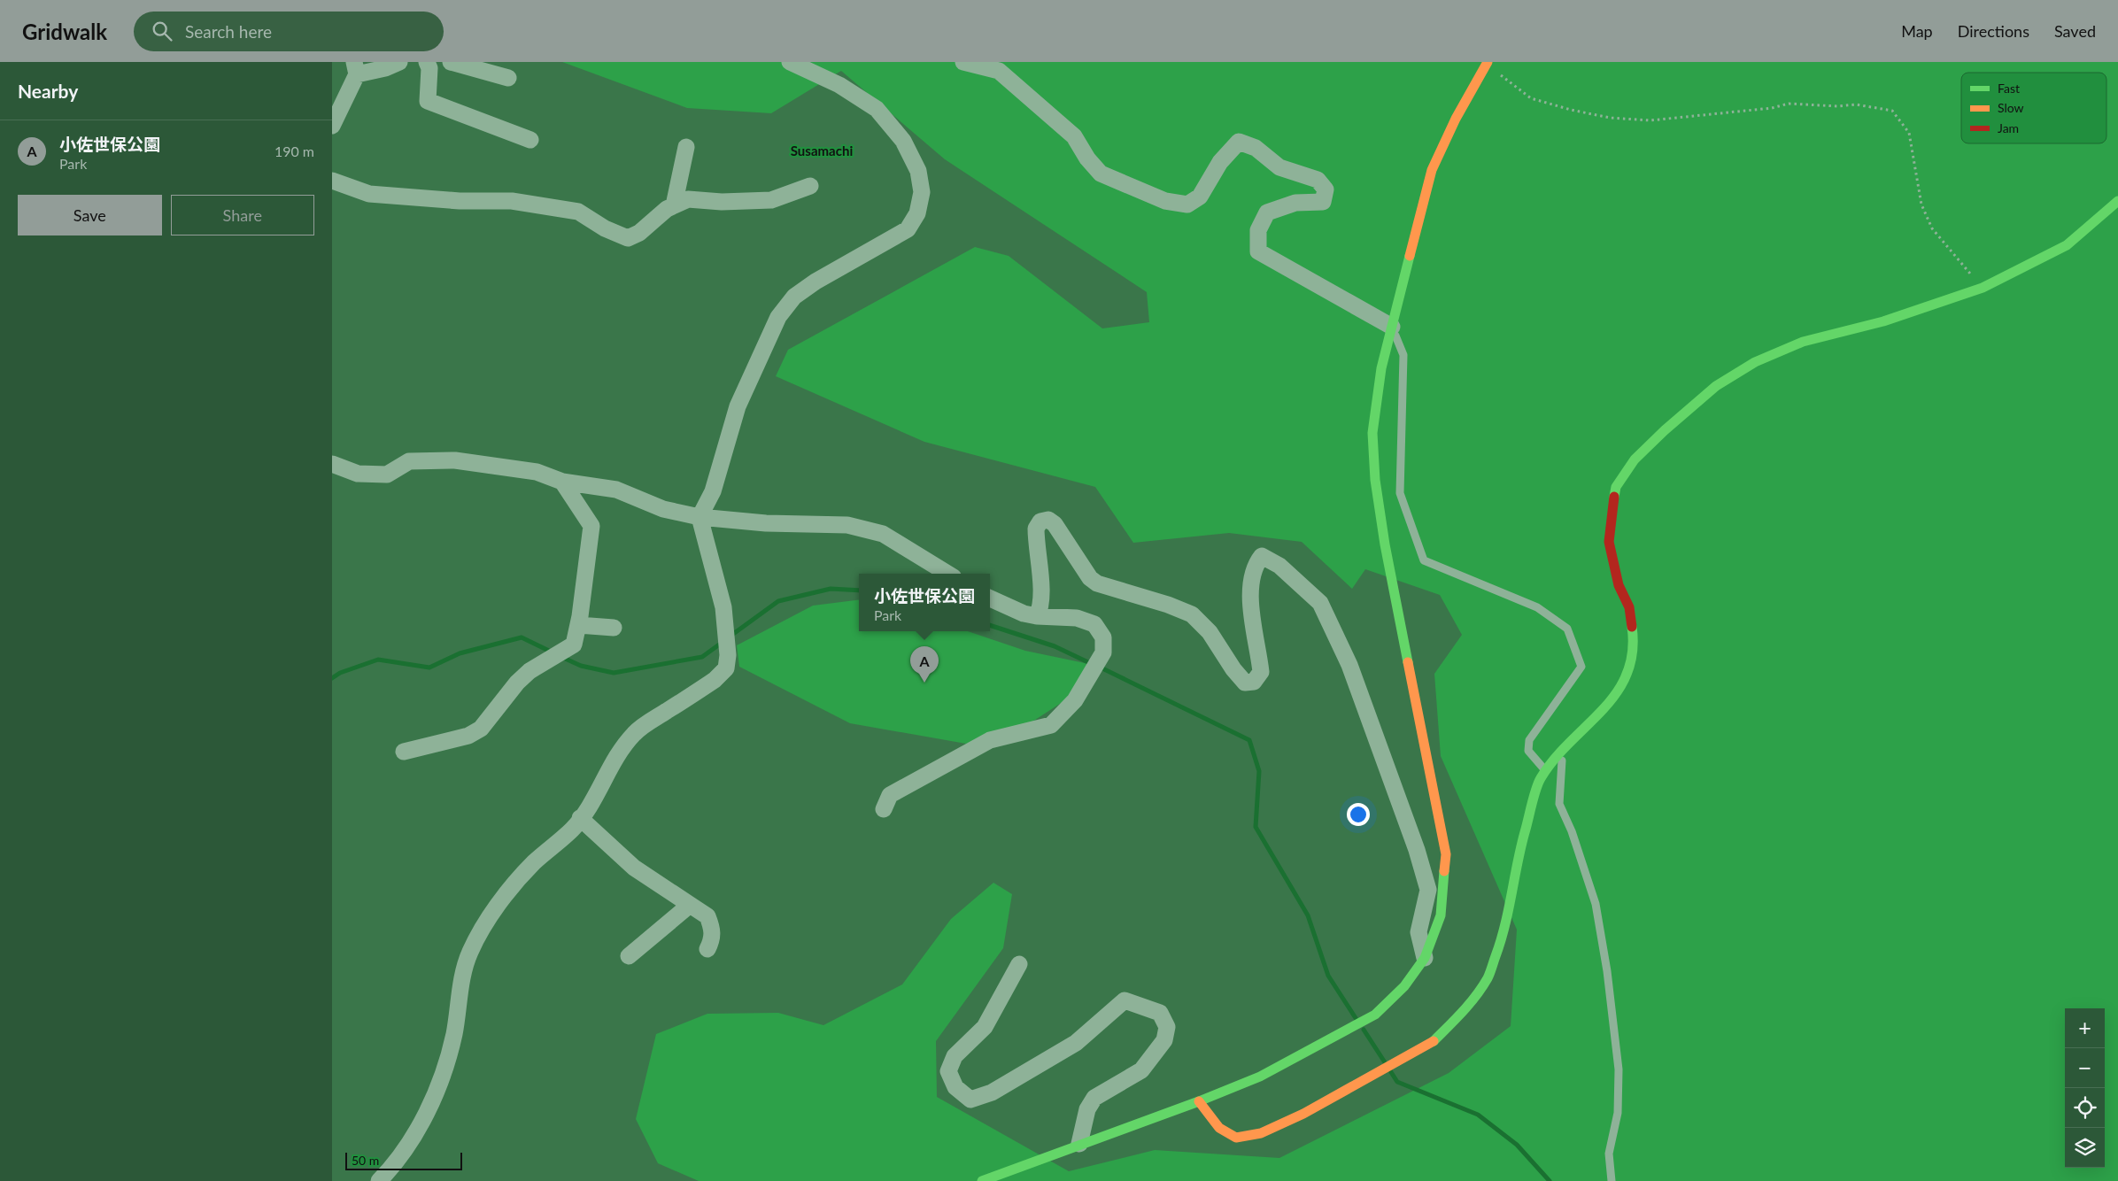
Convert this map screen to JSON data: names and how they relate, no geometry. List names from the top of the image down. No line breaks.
{"districts":["Susamachi"],"legend":["Fast","Slow","Jam"],"scale_bar":"50 m","page":{"header":"Gridwalk","search":"Search here","nav":["Map","Directions","Saved"],"heading":"Nearby","list":[{"mark":"A","name":"小佐世保公園","note":"Park","value":"190 m"}],"buttons":["Save","Share"],"popup":["小佐世保公園","Park"],"pins":"A","map_buttons":["+","−"],"scale":"50 m"}}
